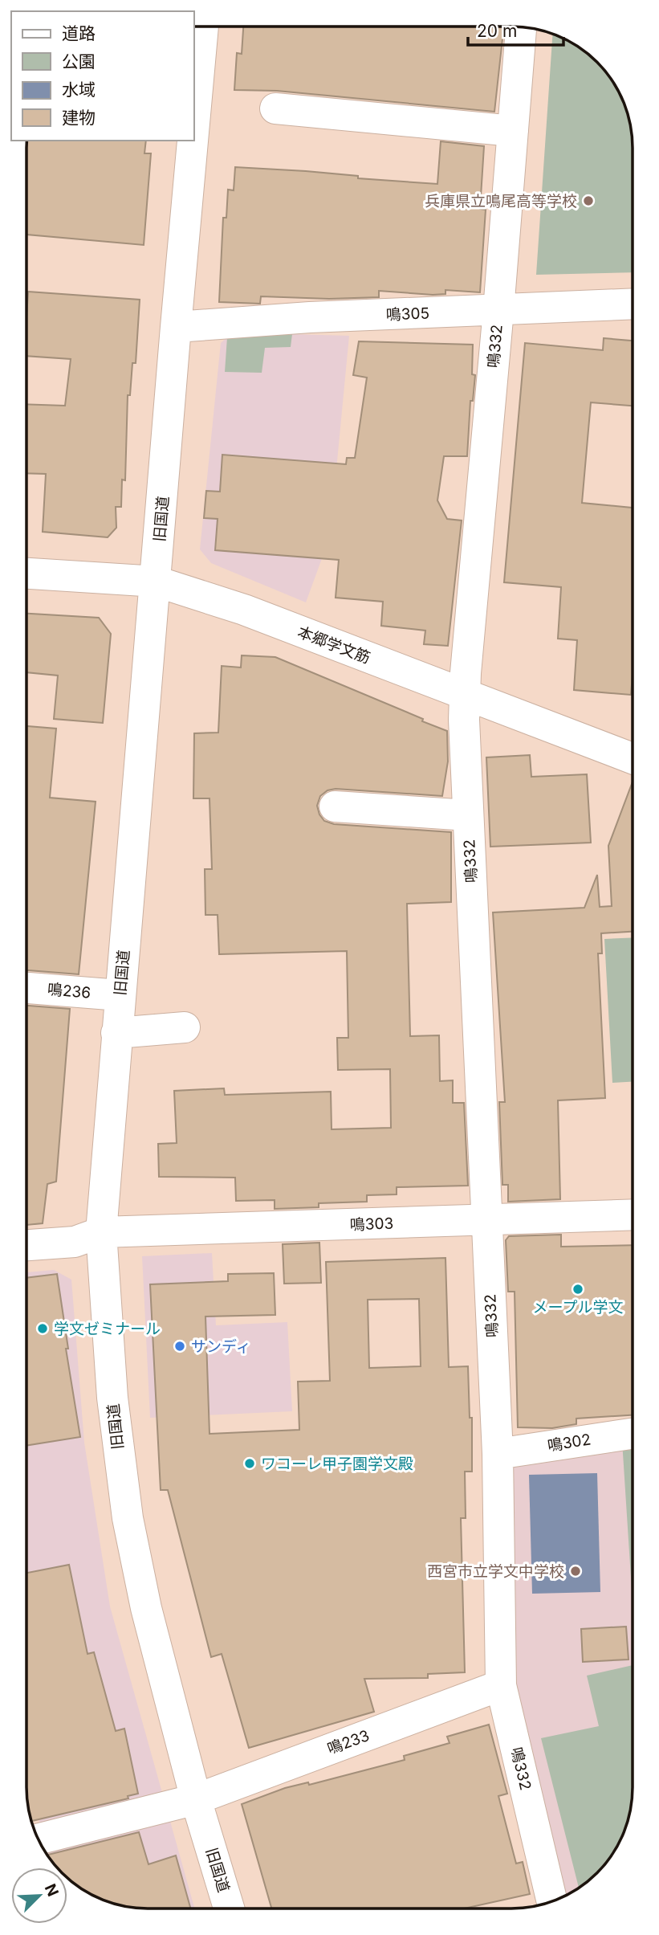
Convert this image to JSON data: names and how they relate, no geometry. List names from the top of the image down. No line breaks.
{"streets":{"street":["鳴305","鳴332","旧国道","本郷学文筋","鳴236","鳴303","鳴302","鳴233"]},"crossings":[["鳴305","鳴332"],["鳴305","旧国道"],["鳴332","本郷学文筋"],["鳴332","鳴303"],["鳴332","鳴302"],["鳴332","鳴233"],["旧国道","本郷学文筋"],["旧国道","鳴236"],["旧国道","鳴303"],["旧国道","鳴233"]],"places":["兵庫県立鳴尾高等学校","メープル学文","学文ゼミナール","サンディ","ワコーレ甲子園学文殿","西宮市立学文中学校"],"legend":["道路","公園","水域","建物"],"scale_bar":"20 m","north":"top right"}
